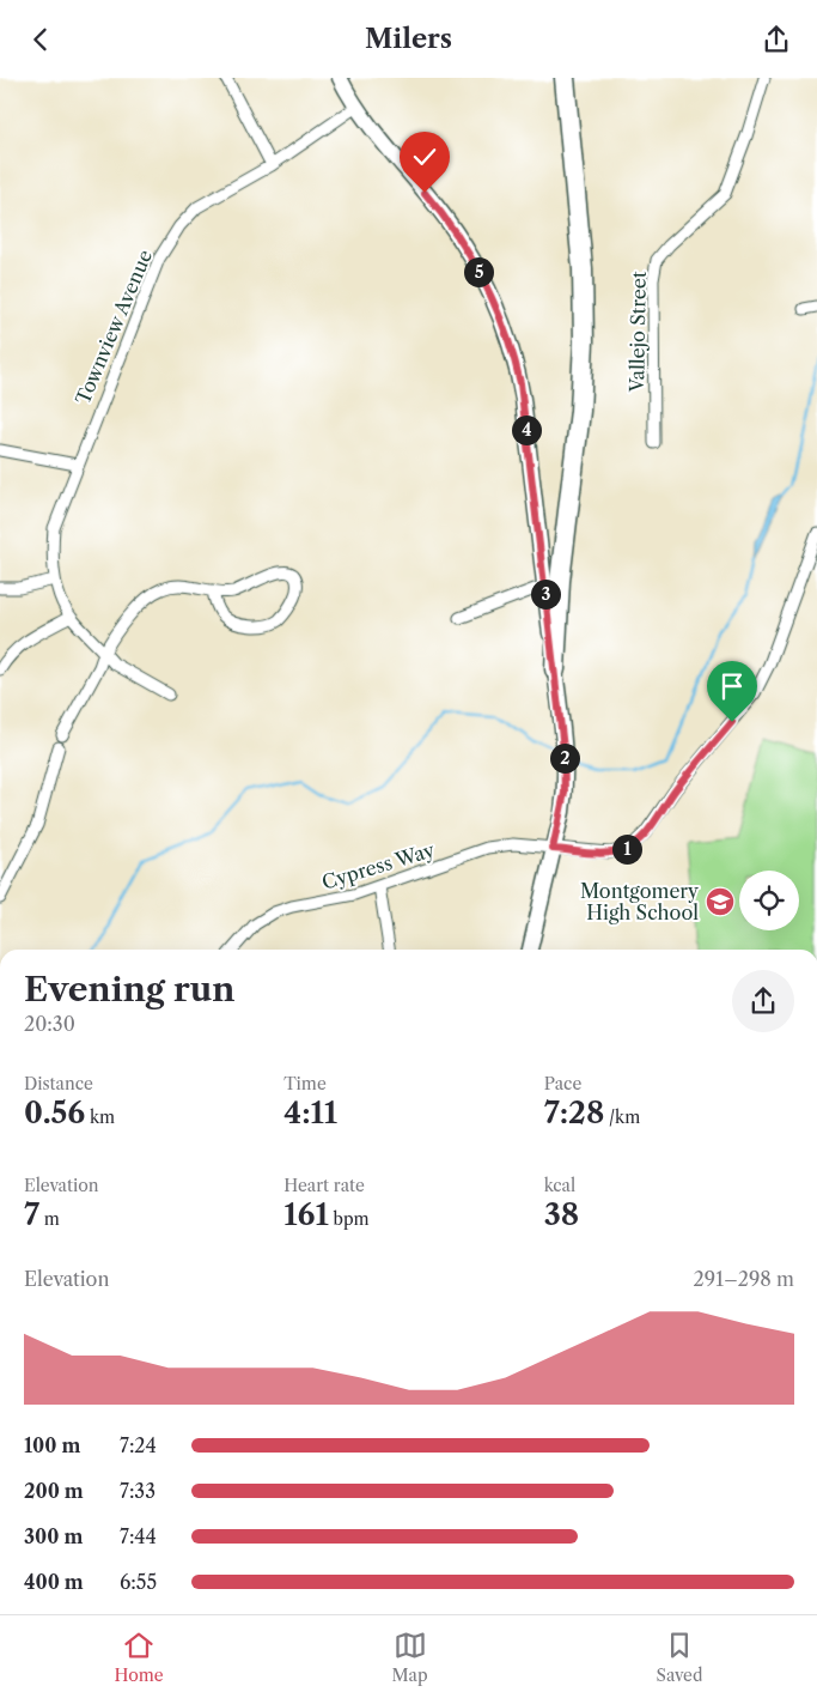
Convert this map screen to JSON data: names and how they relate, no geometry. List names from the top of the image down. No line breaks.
{"streets":{"street":["Townview Avenue","Vallejo Street","Cypress Way"]},"places":{"school or university":["Montgomery High School"]},"page":{"header":"Milers","pins":["5","4","3","2","1"],"heading":["Evening run","20:30"],"stats":[["Distance","0.56 km"],["Time","4:11"],["Pace","7:28 /km"],["Elevation","7 m"],["Heart rate","161 bpm"],["kcal","38"]],"chart":["Elevation","291–298 m"],"list":[{"name":"100 m","note":"7:24"},{"name":"200 m","note":"7:33"},{"name":"300 m","note":"7:44"},{"name":"400 m","note":"6:55"}],"tabs":["Home","Map","Saved"]}}
